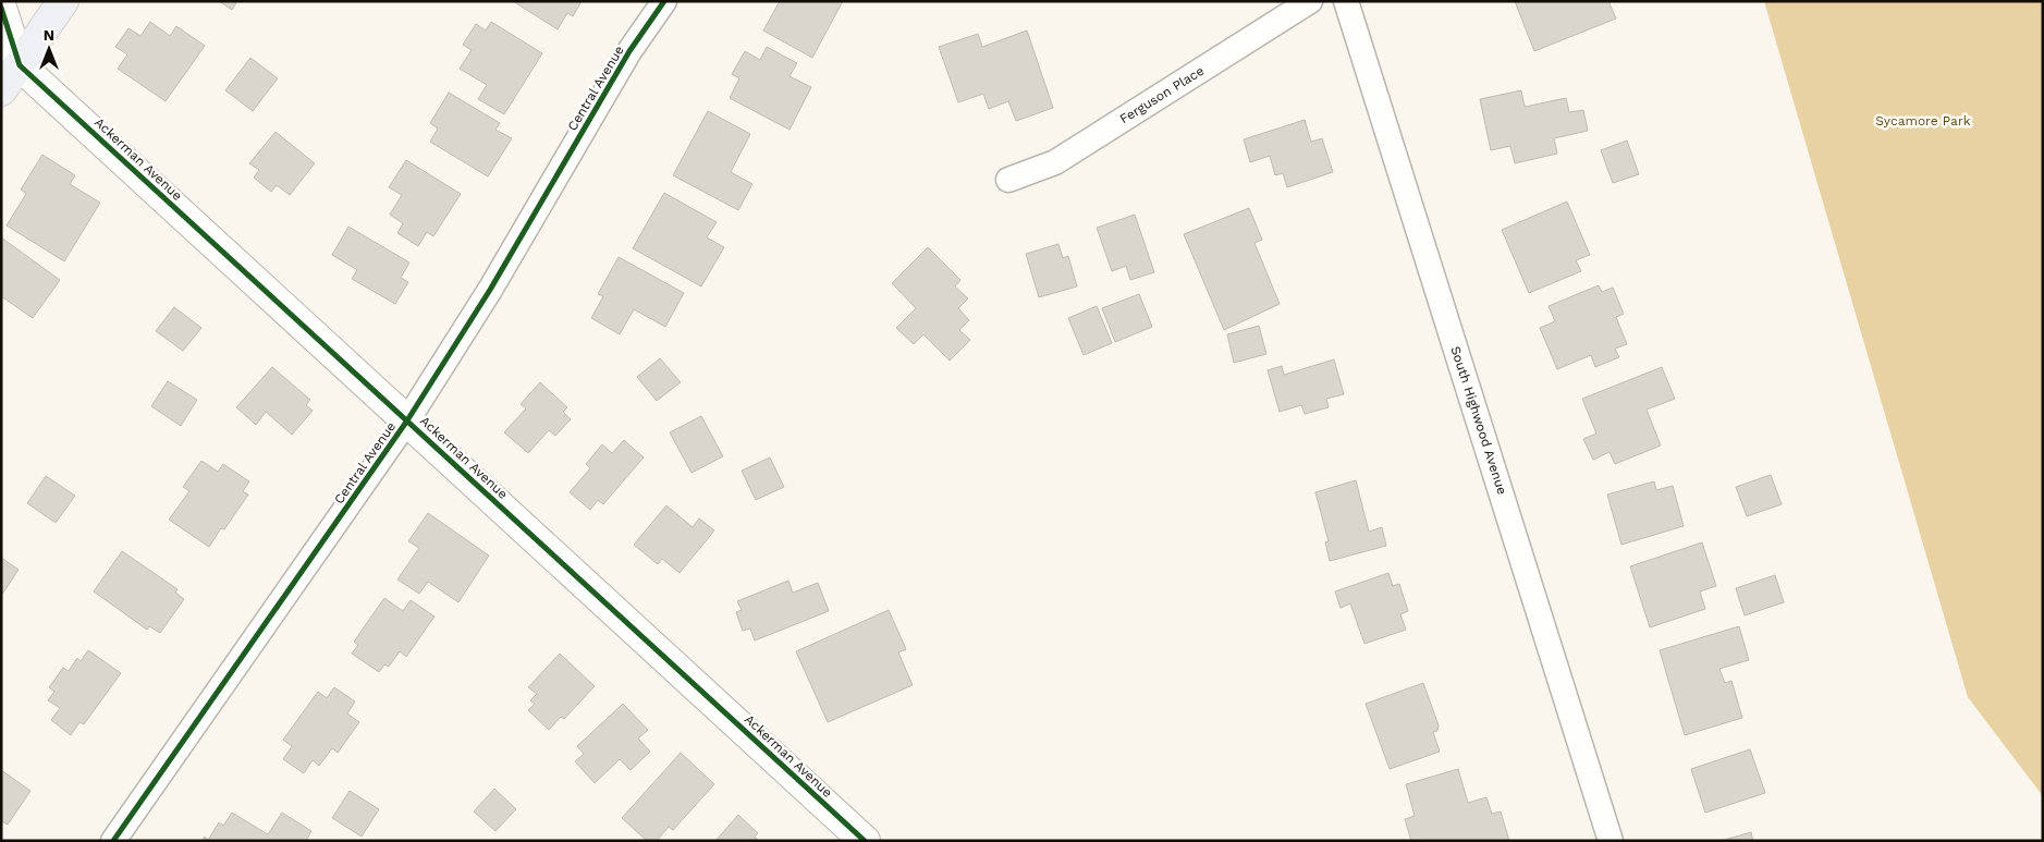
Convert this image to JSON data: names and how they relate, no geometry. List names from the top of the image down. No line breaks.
{"streets":{"street":["Central Avenue","Ferguson Place","Ackerman Avenue","South Highwood Avenue"]},"crossings":[["Central Avenue","Ackerman Avenue"]],"parks":["Sycamore Park"],"north":"top"}
